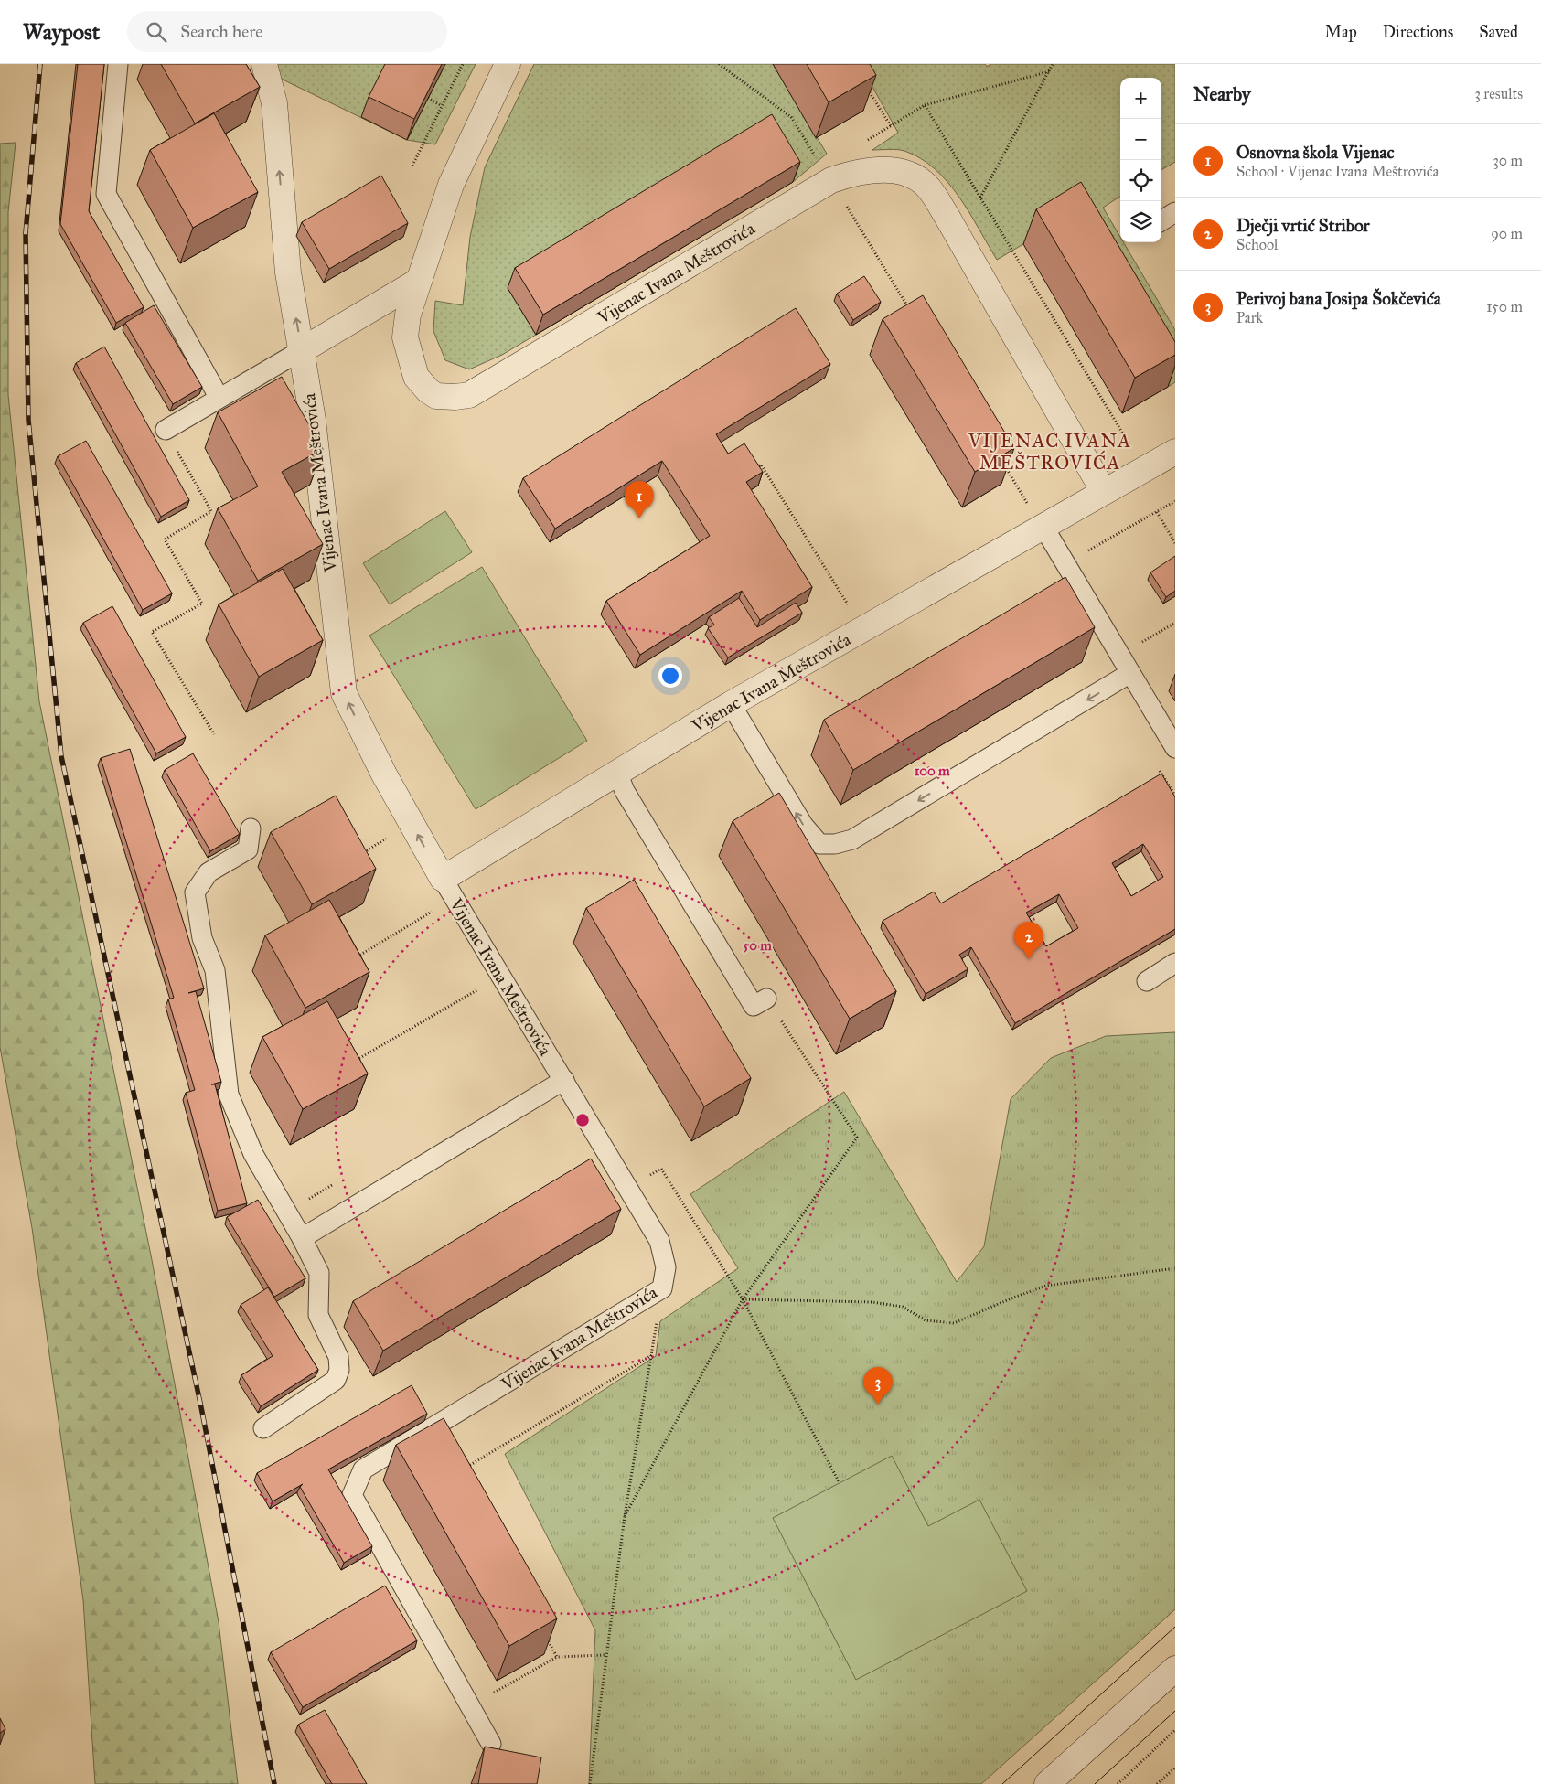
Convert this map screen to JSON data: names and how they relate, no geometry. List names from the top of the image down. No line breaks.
{"streets":{"street":["Vijenac Ivana Meštrovića"]},"districts":["VIJENAC IVANA MEŠTROVIĆA"],"page":{"header":"Waypost","search":"Search here","nav":["Map","Directions","Saved"],"heading":["Nearby","3 results"],"map_buttons":["+","−"],"list":[{"mark":"1","name":"Osnovna škola Vijenac","note":"School · Vijenac Ivana Meštrovića","value":"30 m"},{"mark":"2","name":"Dječji vrtić Stribor","note":"School","value":"90 m"},{"mark":"3","name":"Perivoj bana Josipa Šokčevića","note":"Park","value":"150 m"}],"pins":["1","2","3"]},"rings":["100 m","50 m"]}
